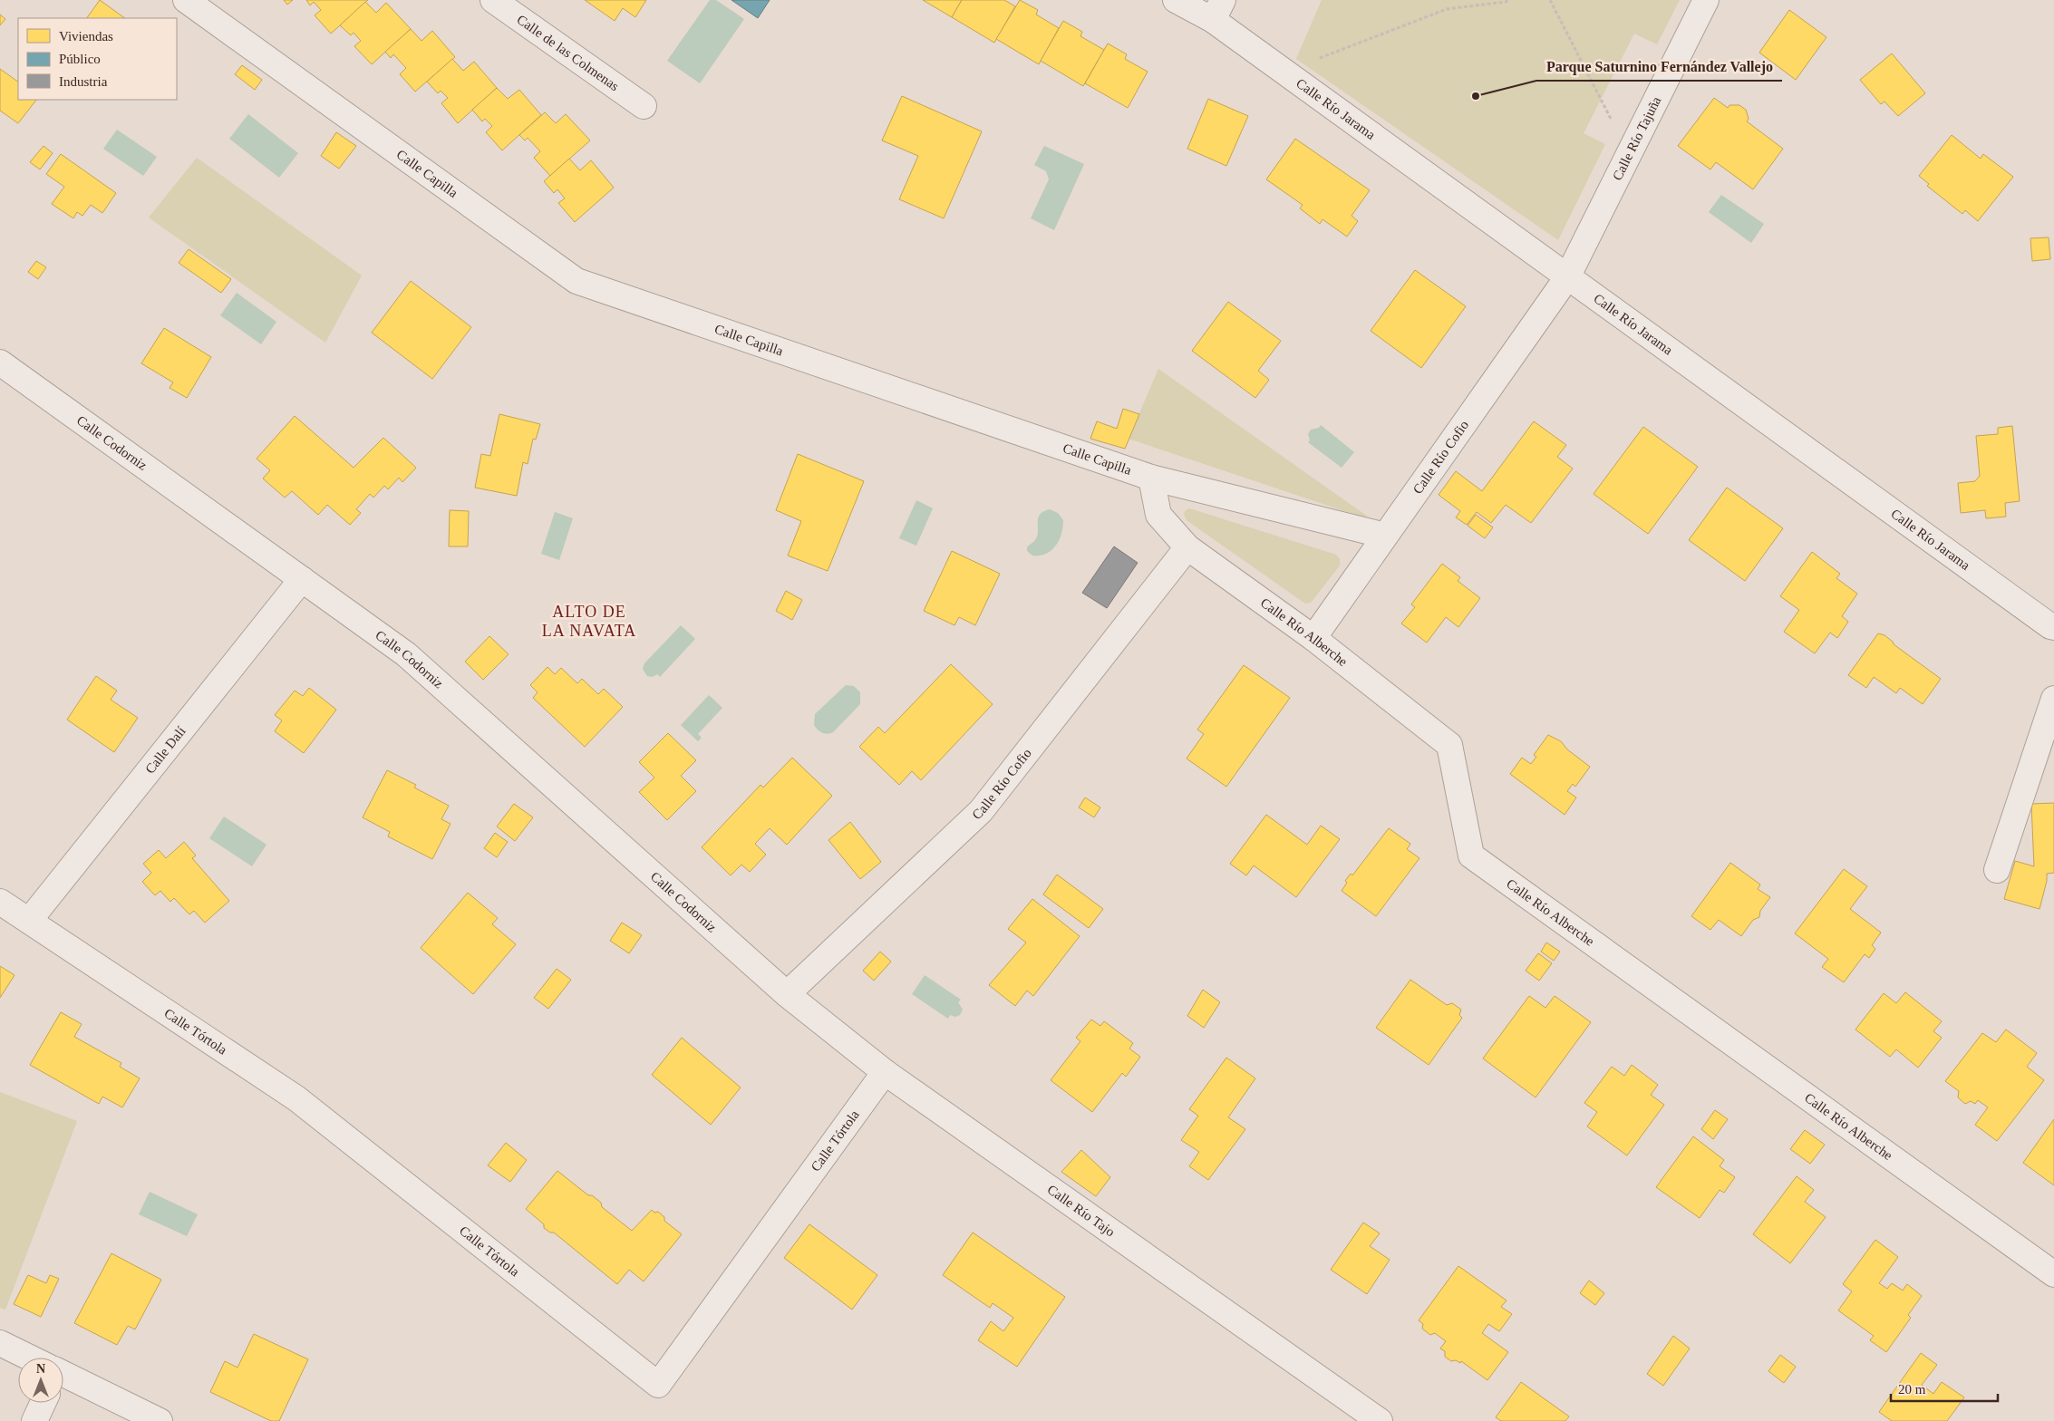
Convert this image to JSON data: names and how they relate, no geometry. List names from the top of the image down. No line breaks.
{"streets":{"street":["Calle de las Colmenas","Calle Río Jarama","Calle Río Tajuña","Calle Capilla","Calle Codorniz","Calle Río Cofio","Calle Río Alberche","Calle Dalí","Calle Tórtola","Calle Río Tajo"]},"crossings":[["Calle Río Jarama","Calle Río Tajuña"],["Calle Río Jarama","Calle Río Cofio"],["Calle Río Tajuña","Calle Río Cofio"],["Calle Capilla","Calle Río Cofio"],["Calle Capilla","Calle Río Alberche"],["Calle Codorniz","Calle Río Cofio"],["Calle Codorniz","Calle Dalí"],["Calle Codorniz","Calle Río Tajo"],["Calle Río Cofio","Calle Río Alberche"],["Calle Río Cofio","Calle Río Tajo"],["Calle Dalí","Calle Tórtola"],["Calle Tórtola","Calle Río Tajo"]],"districts":["ALTO DE LA NAVATA"],"places":["Parque Saturnino Fernández Vallejo"],"legend":["Viviendas","Público","Industria"],"scale_bar":"20 m","north":"top"}
